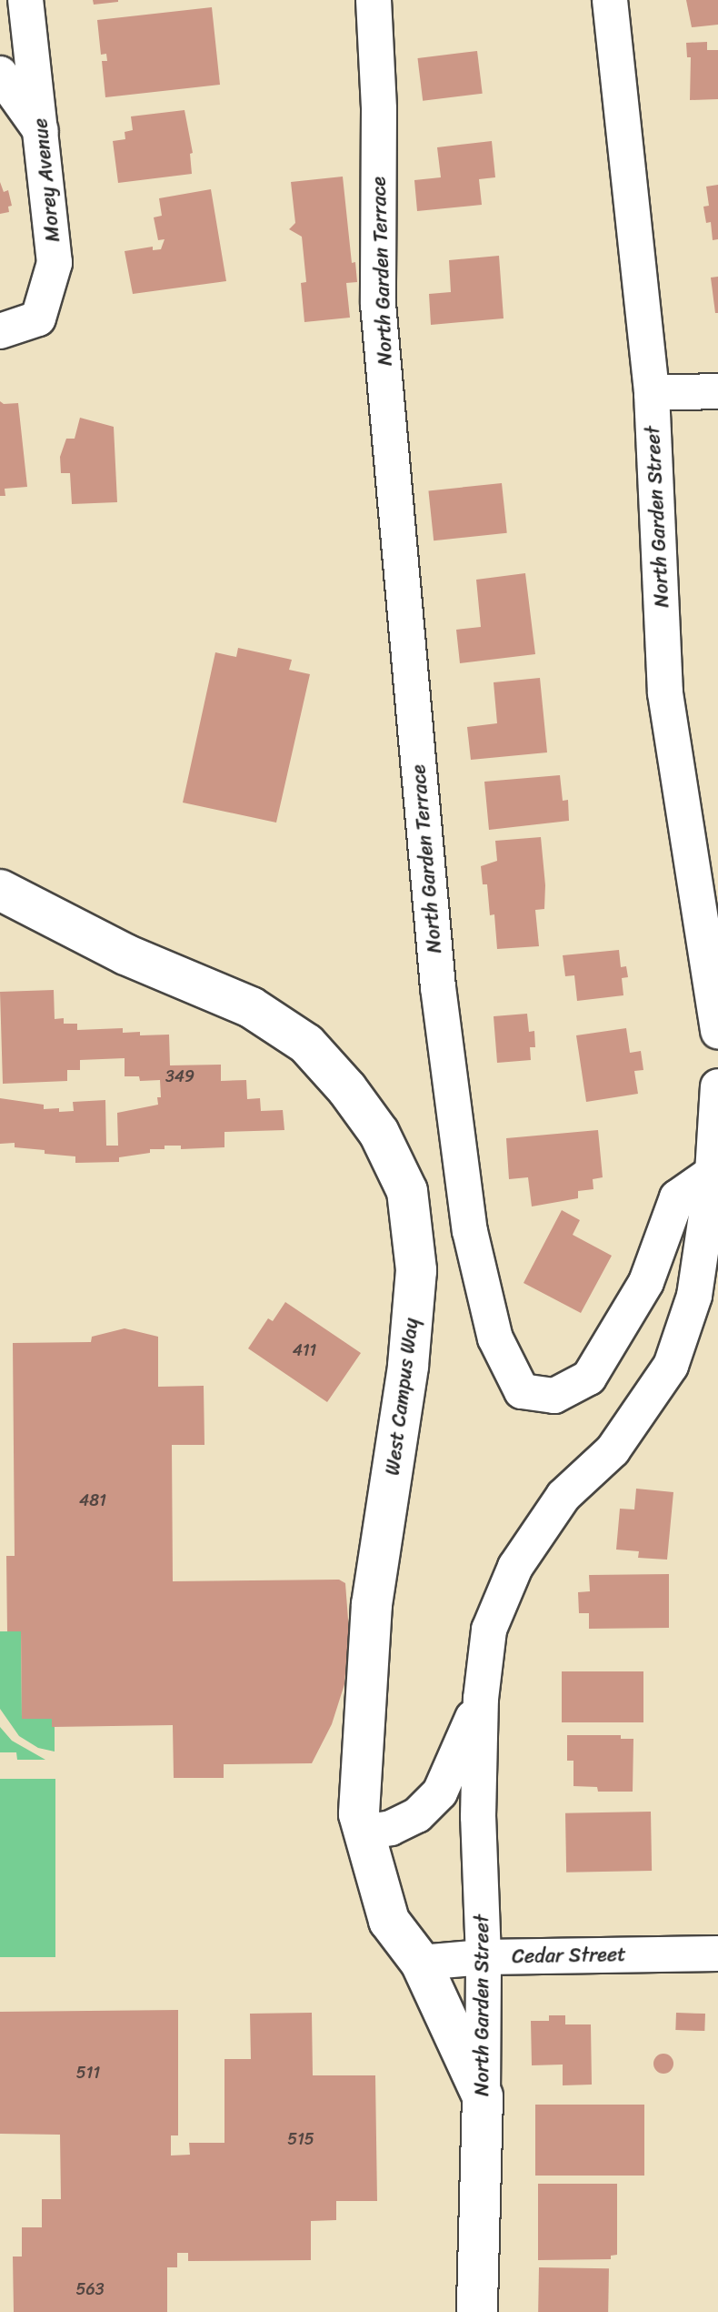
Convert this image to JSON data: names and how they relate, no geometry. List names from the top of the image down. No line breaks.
{"streets":{"street":["Morey Avenue","North Garden Terrace","North Garden Street","West Campus Way","Cedar Street"]},"crossings":[["North Garden Terrace","North Garden Street"],["North Garden Street","West Campus Way"],["North Garden Street","Cedar Street"],["West Campus Way","Cedar Street"]],"house_numbers":["349","411","481","511","515","563"]}
